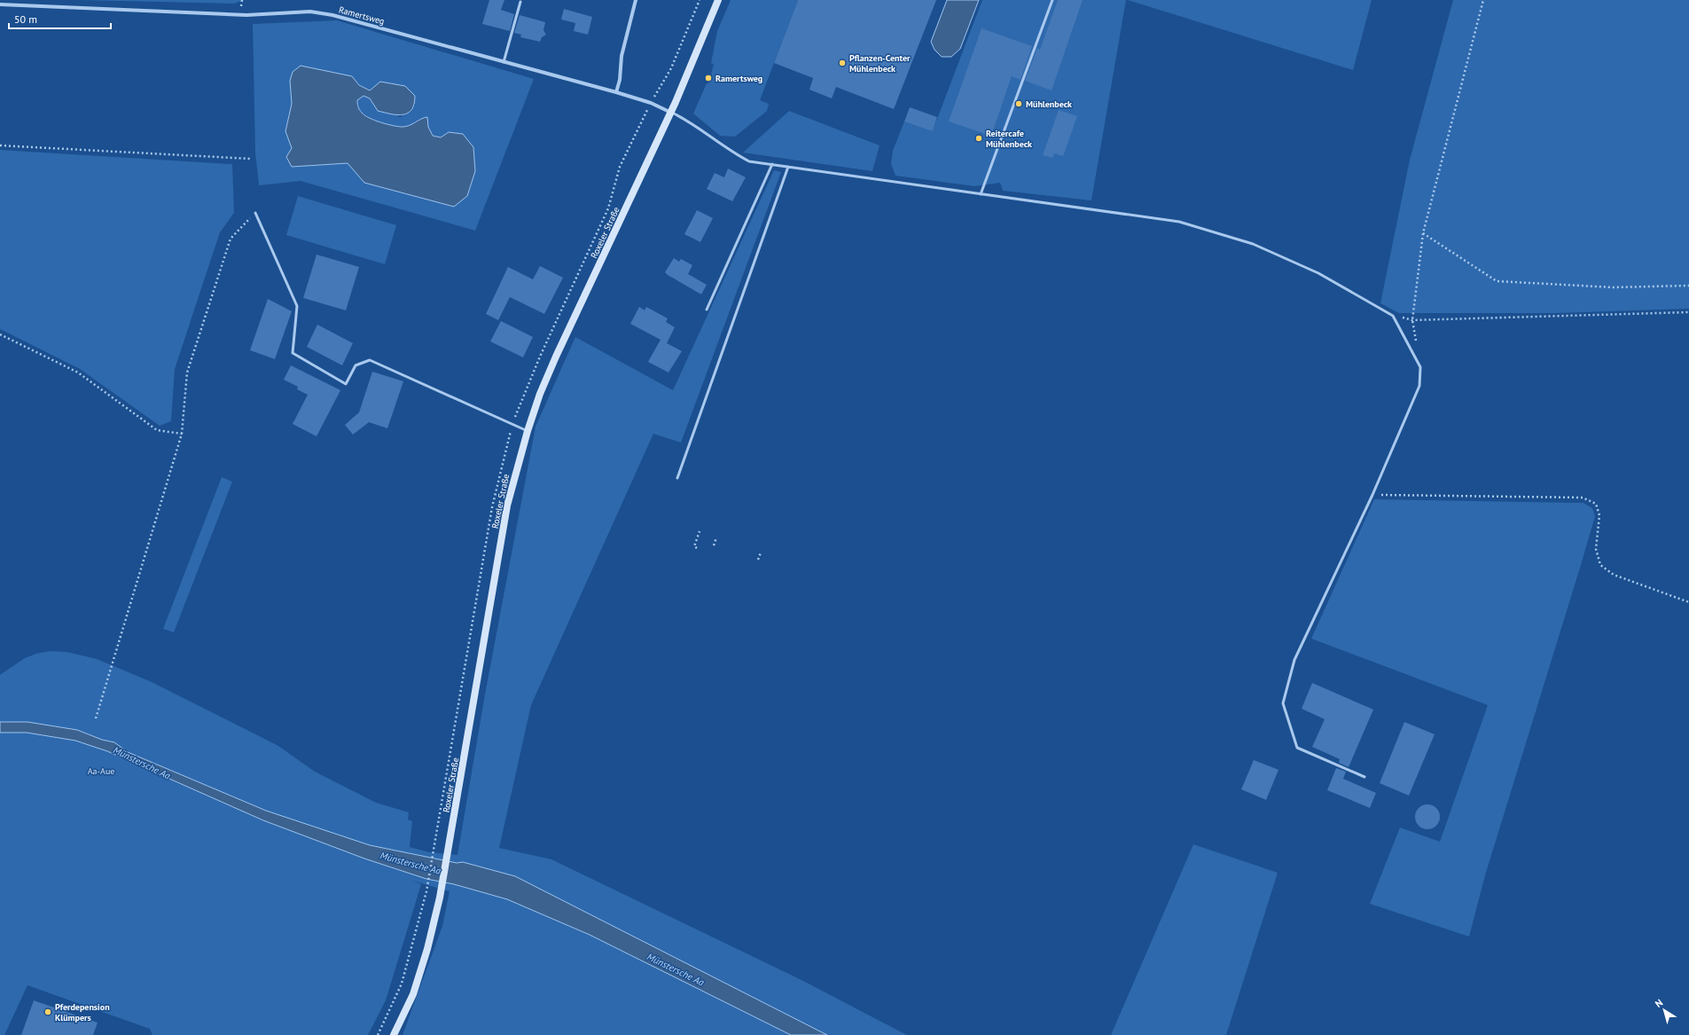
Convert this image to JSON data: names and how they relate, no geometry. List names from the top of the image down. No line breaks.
{"streets":{"main road":["Roxeler Straße"],"street":["Ramertsweg"]},"crossings":[["Ramertsweg","Roxeler Straße"]],"water":["Münstersche Aa"],"parks":["Aa-Aue"],"places":["Pflanzen-Center Mühlenbeck","Ramertsweg","Mühlenbeck","Reitercafe Mühlenbeck","Pferdepension Klümpers"],"scale_bar":"50 m","north":"top left"}
